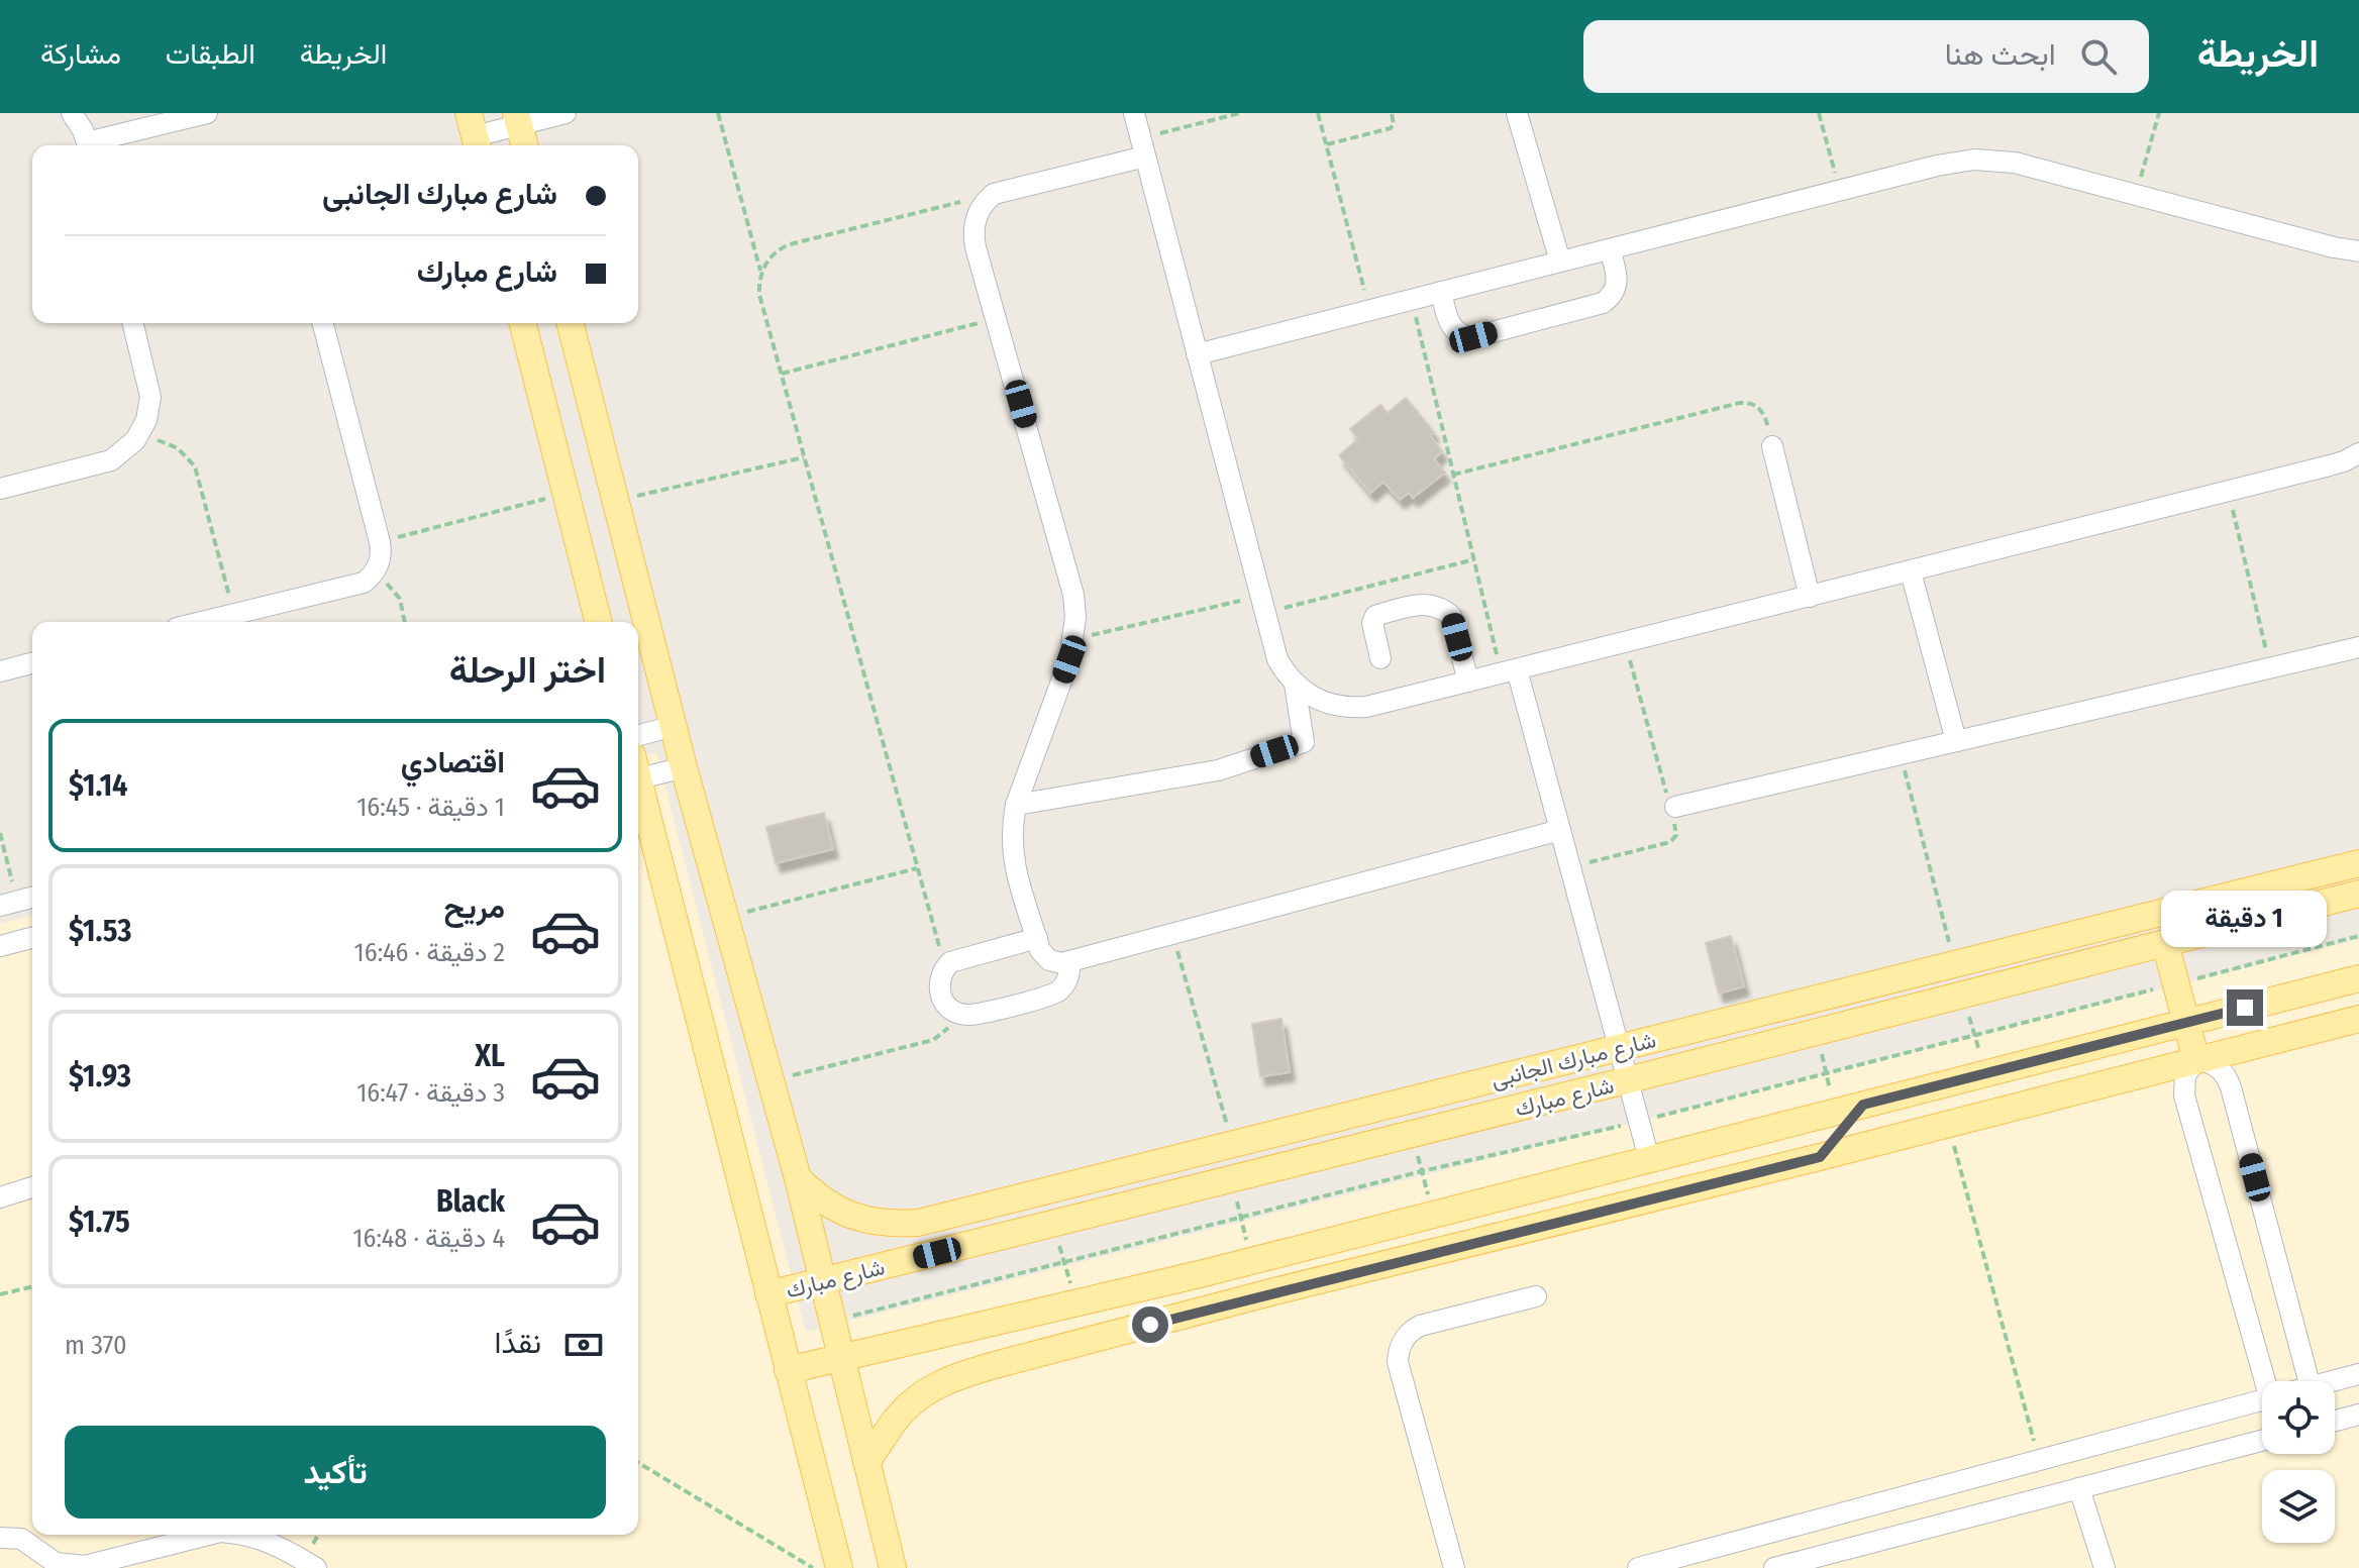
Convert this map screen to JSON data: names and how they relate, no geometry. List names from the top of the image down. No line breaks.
{"streets":{"main road":["شارع مبارك الجانبى","شارع مبارك"]},"page":{"header":"الخريطة","search":"ابحث هنا","nav":["الخريطة","الطبقات","مشاركة"],"banner":["شارع مبارك الجانبى","شارع مبارك"],"heading":"اختر الرحلة","list":[{"name":"اقتصادي","note":"1 دقيقة · 16:45","value":"$1.14"},{"name":"مريح","note":"2 دقيقة · 16:46","value":"$1.53"},{"name":"XL","note":"3 دقيقة · 16:47","value":"$1.93"},{"name":"Black","note":"4 دقيقة · 16:48","value":"$1.75"}],"bubble":"1 دقيقة","pay":["نقدًا","370 m"],"buttons":"تأكيد"}}
